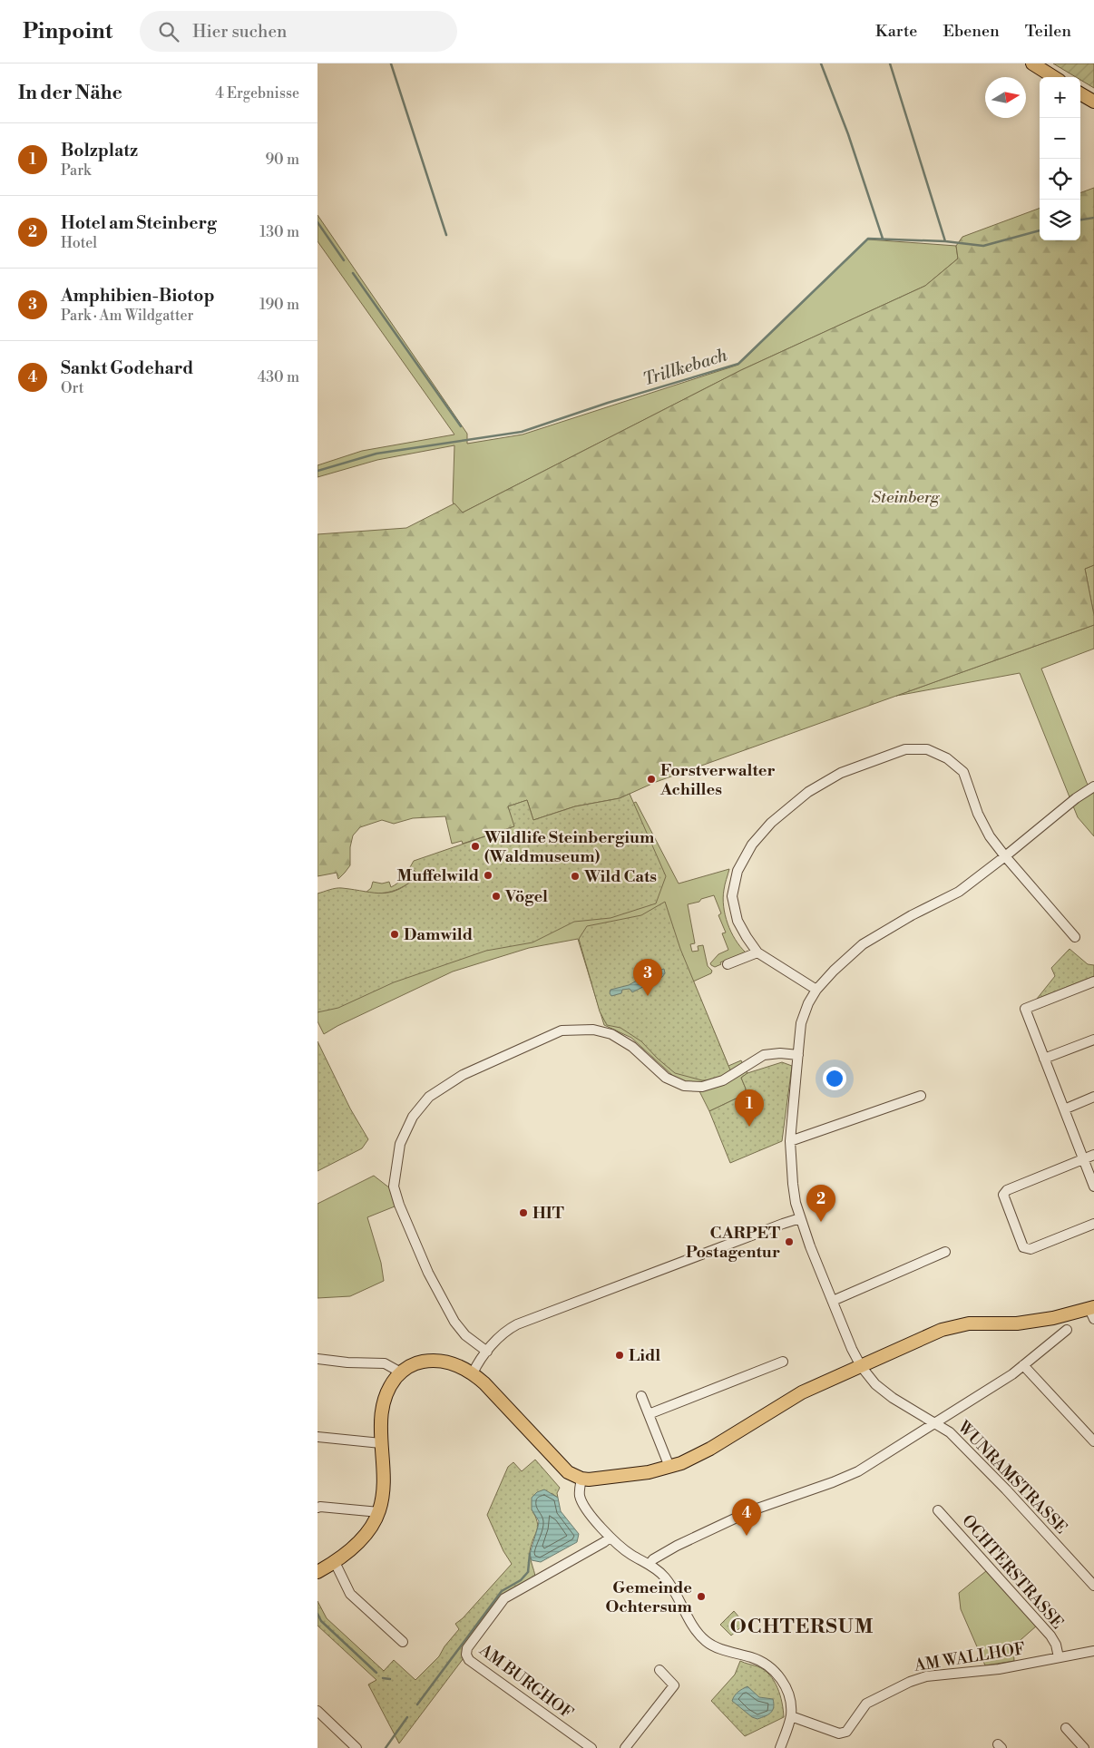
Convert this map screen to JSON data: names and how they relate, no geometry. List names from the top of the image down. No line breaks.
{"streets":{"street":["WUNRAMSTRASSE","OCHTERSTRASSE","AM WALLHOF","AM BURGHOF"]},"crossings":[["OCHTERSTRASSE","AM WALLHOF"]],"districts":["OCHTERSUM"],"water":["Trillkebach"],"parks":["Steinberg"],"places":["Forstverwalter Achilles","Wildlife Steinbergium (Waldmuseum)","Muffelwild","Wild Cats","Vögel","Damwild","HIT","CARPET Postagentur","Lidl","Gemeinde Ochtersum"],"north":"right","page":{"header":"Pinpoint","search":"Hier suchen","nav":["Karte","Ebenen","Teilen"],"heading":["In der Nähe","4 Ergebnisse"],"map_buttons":["+","−"],"list":[{"mark":"1","name":"Bolzplatz","note":"Park","value":"90 m"},{"mark":"2","name":"Hotel am Steinberg","note":"Hotel","value":"130 m"},{"mark":"3","name":"Amphibien-Biotop","note":"Park · Am Wildgatter","value":"190 m"},{"mark":"4","name":"Sankt Godehard","note":"Ort","value":"430 m"}],"pins":["3","1","2","4"]}}
